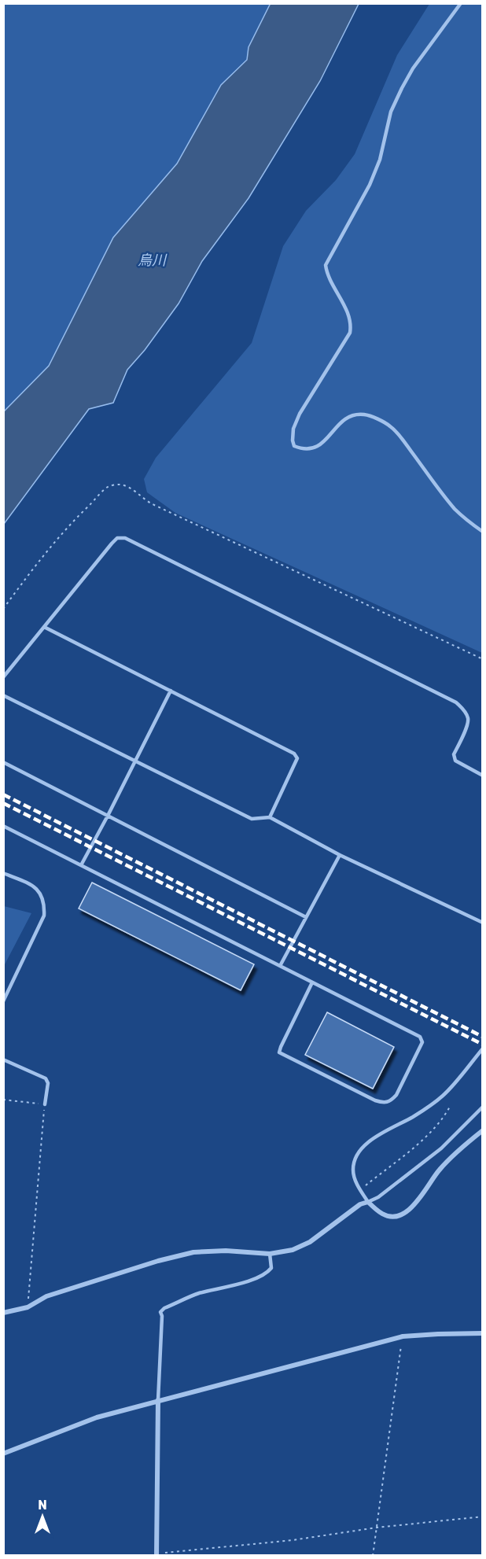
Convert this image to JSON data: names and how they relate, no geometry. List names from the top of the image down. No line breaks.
{"water":["烏川"],"north":"top"}
